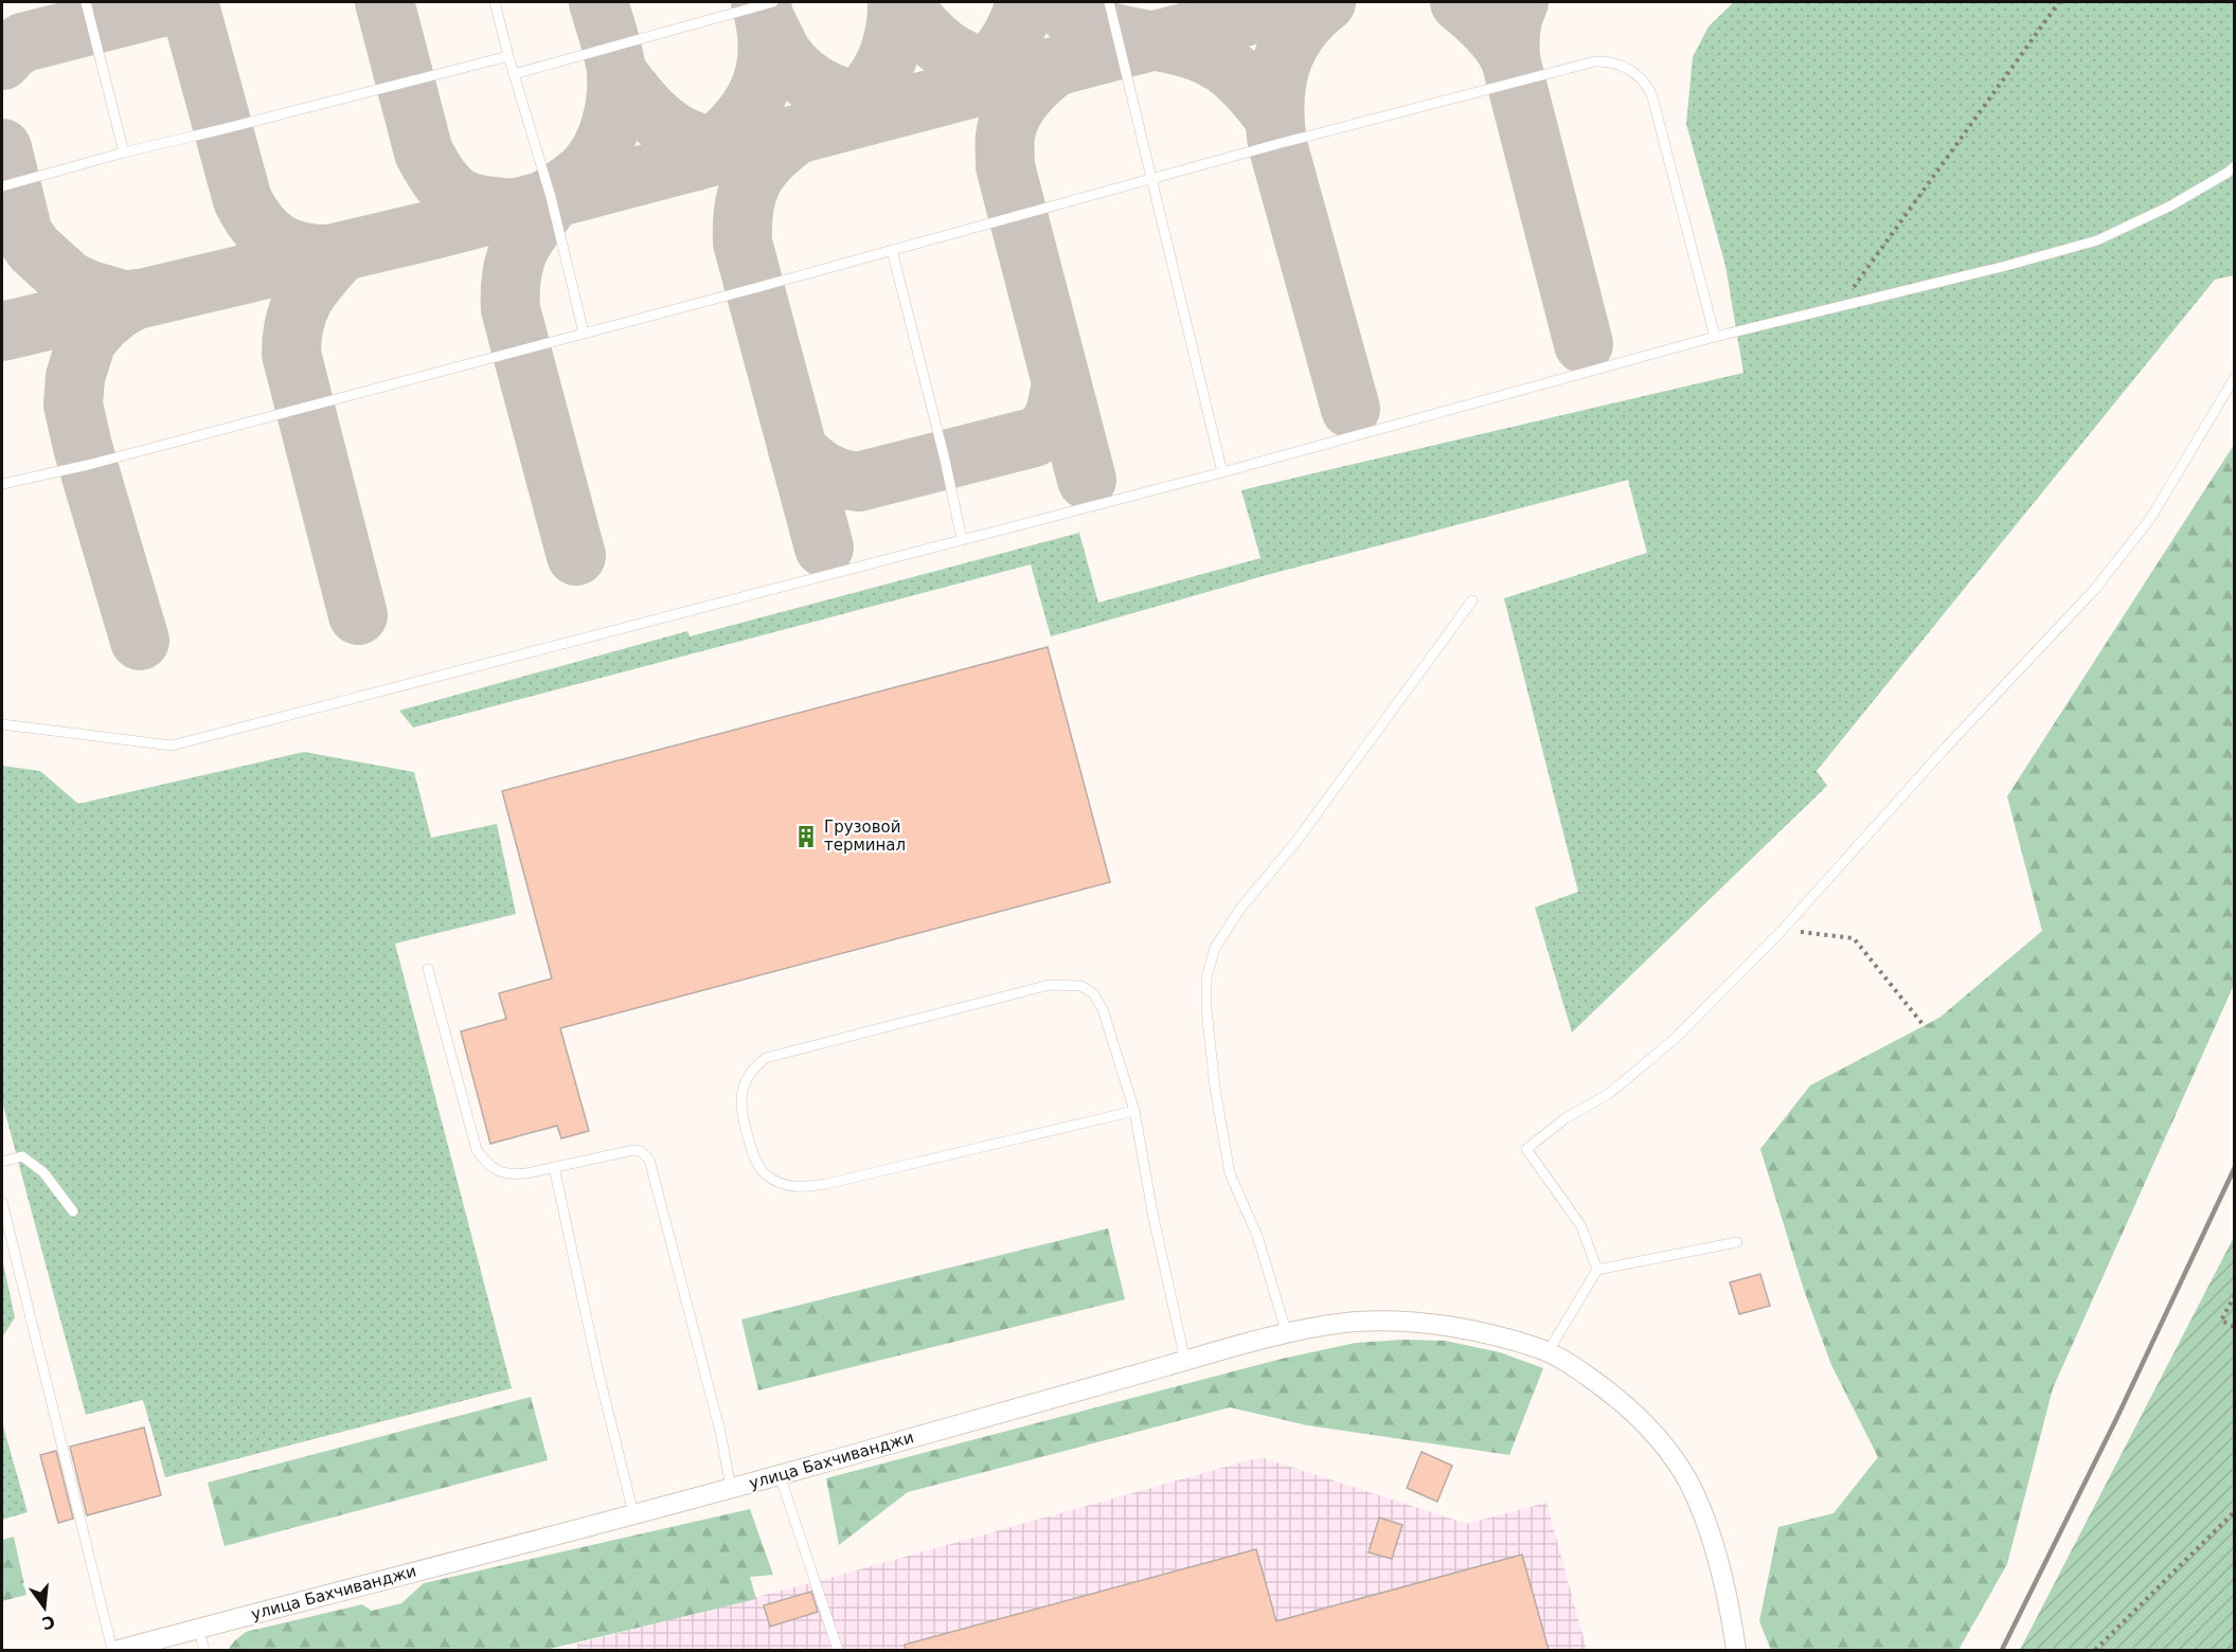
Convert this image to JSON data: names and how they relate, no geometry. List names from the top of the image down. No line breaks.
{"streets":{"street":["улица Бахчиванджи"]},"places":{"building":["Грузовой терминал"]},"north":"bottom"}
